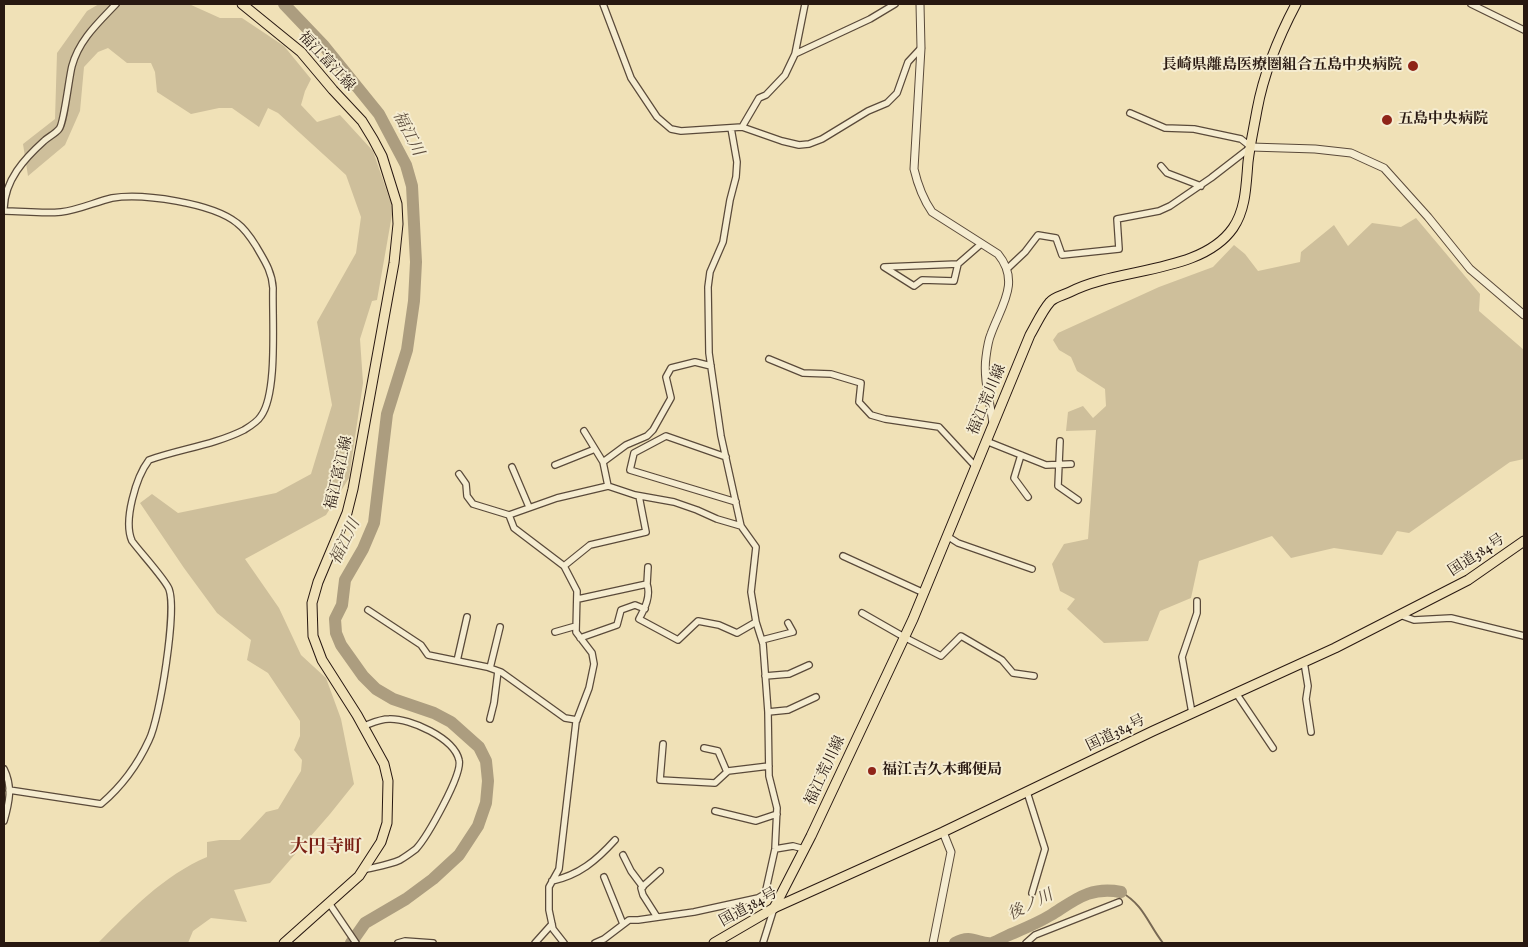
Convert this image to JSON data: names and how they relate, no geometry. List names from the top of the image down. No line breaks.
{"streets":{"main road":["福江富江線","福江荒川線","国道384号"]},"crossings":[["福江荒川線","国道384号"]],"districts":["大円寺町"],"water":["福江川","後ノ川"],"places":["長崎県離島医療圏組合五島中央病院","五島中央病院","福江吉久木郵便局"]}
